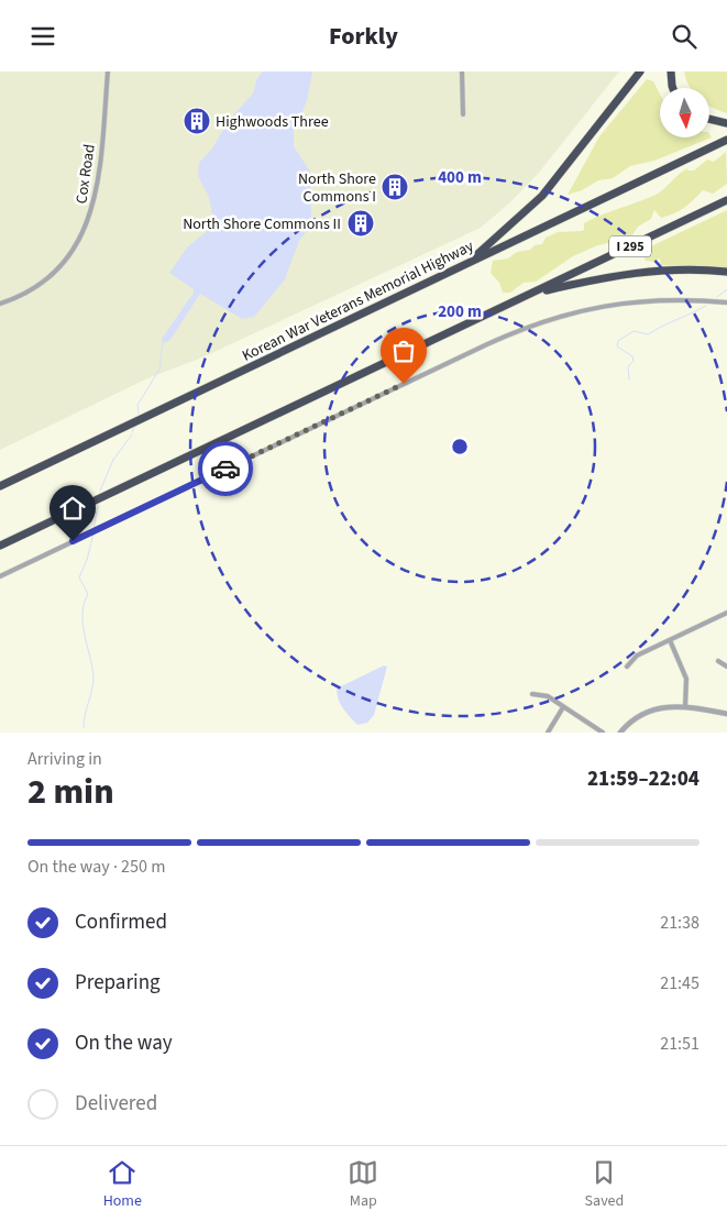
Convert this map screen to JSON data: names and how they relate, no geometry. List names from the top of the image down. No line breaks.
{"streets":{"highway":["I 295","Korean War Veterans Memorial Highway"],"street":["Cox Road"]},"places":{"building":["Highwoods Three","North Shore Commons I","North Shore Commons II"]},"north":"bottom","page":{"header":"Forkly","heading":["2 min","Arriving in","21:59–22:04"],"bar":"On the way · 250 m","list":[["Confirmed","21:38"],["Preparing","21:45"],["On the way","21:51"],"Delivered"],"tabs":["Home","Map","Saved"]},"rings":["400 m","200 m"]}
